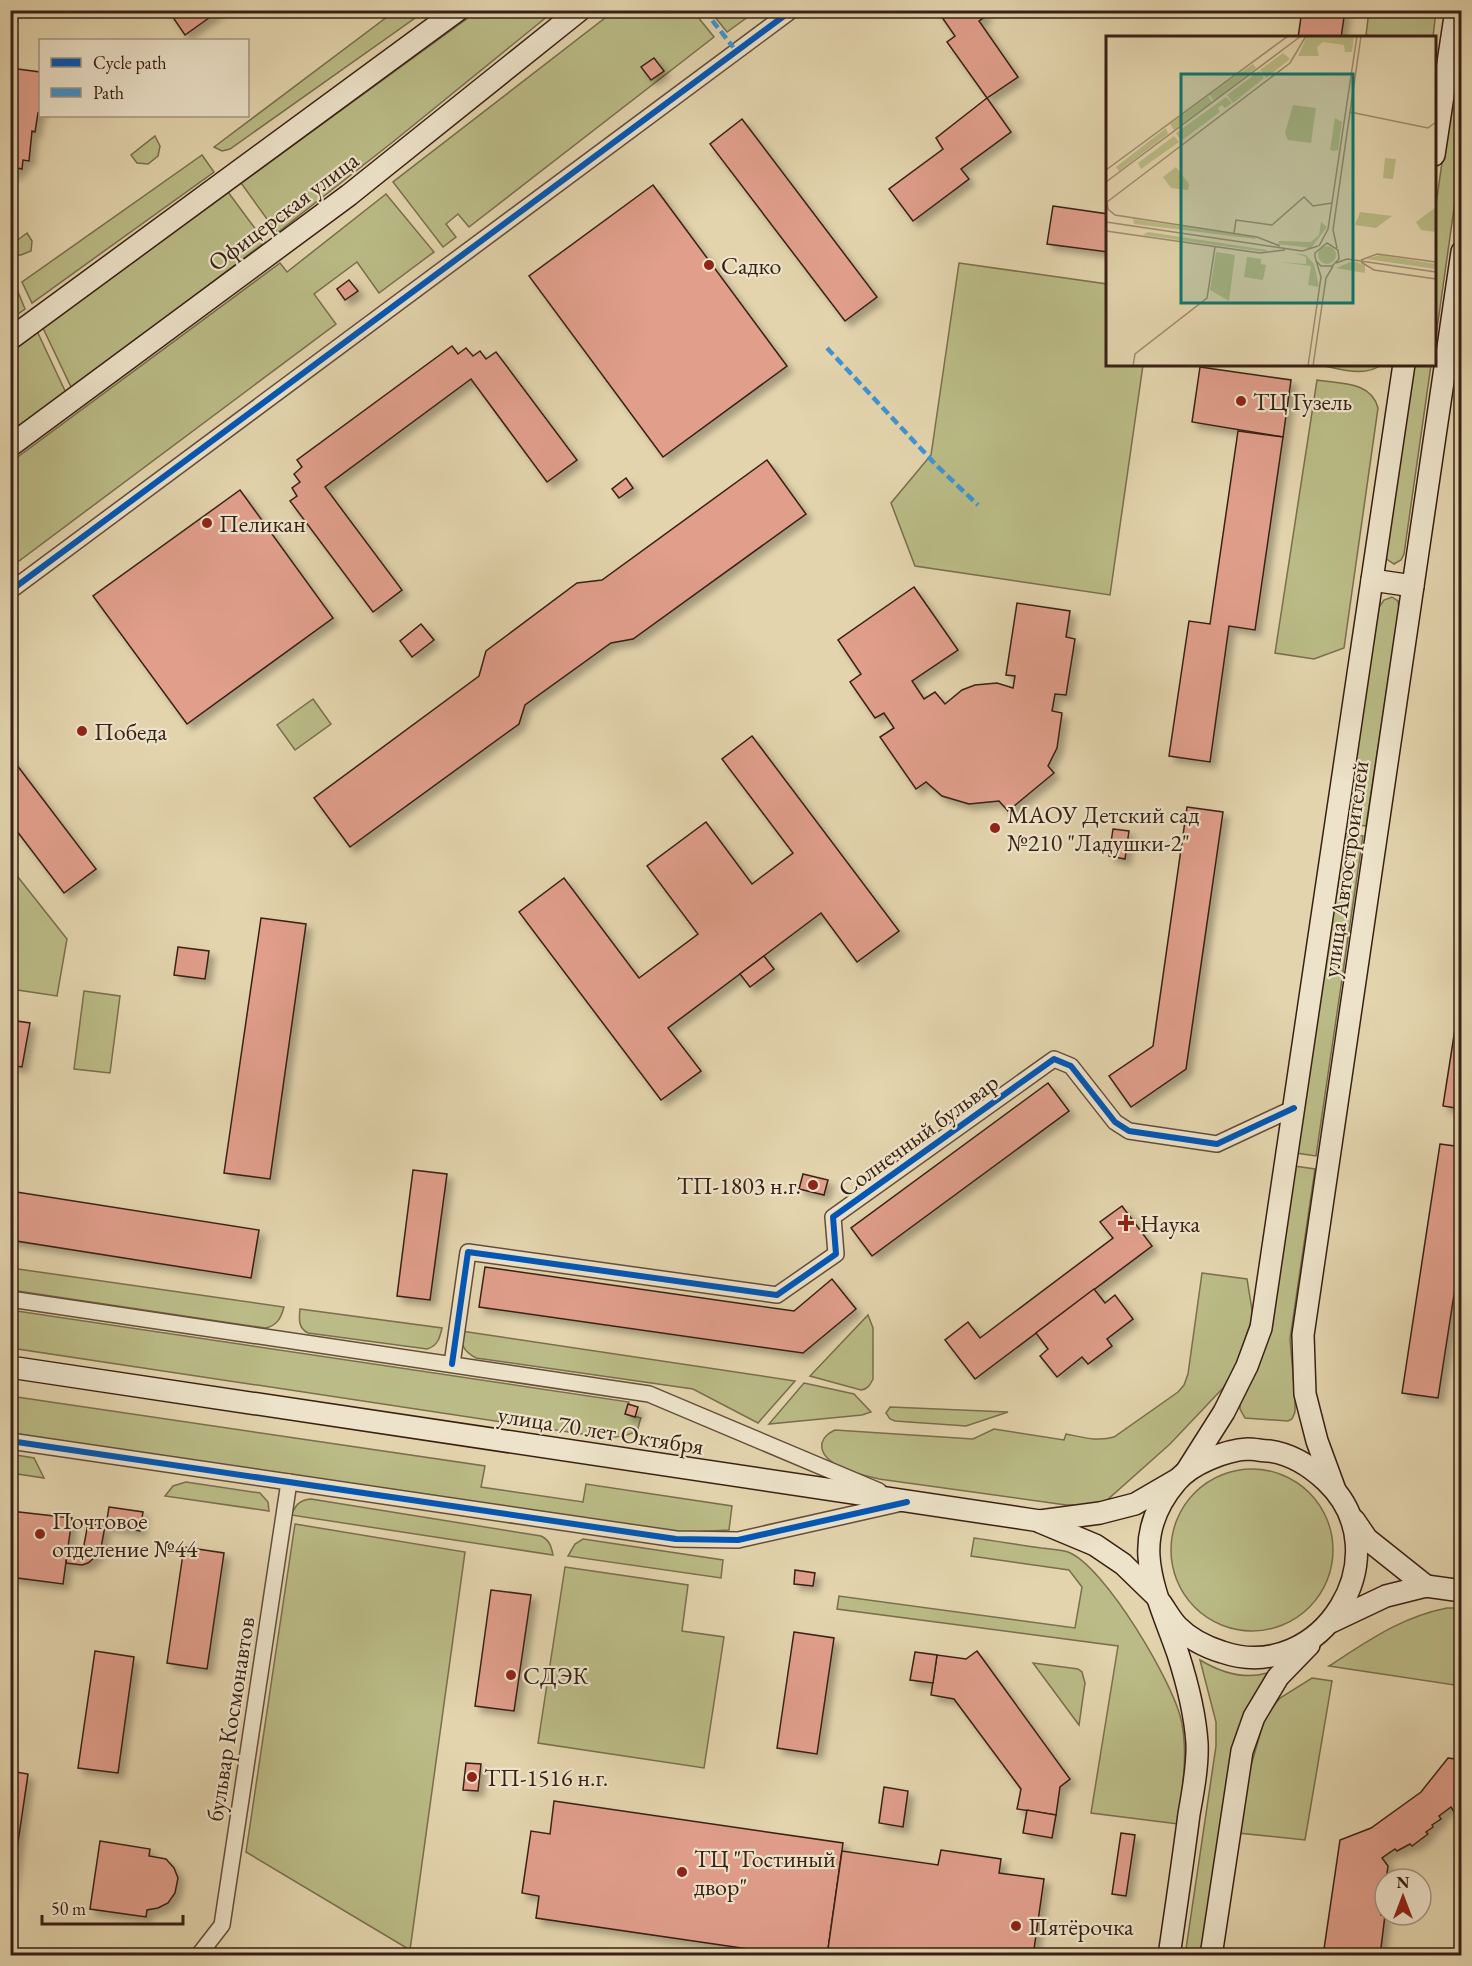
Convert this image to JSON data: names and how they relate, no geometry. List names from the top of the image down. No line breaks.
{"streets":{"main road":["Офицерская улица","улица Автостроителей","улица 70 лет Октября"],"street":["Солнечный бульвар","бульвар Космонавтов"]},"crossings":[["улица Автостроителей","Солнечный бульвар"],["улица Автостроителей","улица 70 лет Октября"]],"places":{"other":["Садко","ТЦ Гузель","Пеликан","Победа","МАОУ Детский сад №210 \"Ладушки-2\"","ТП-1803 н.г.","Почтовое отделение №44","СДЭК","ТП-1516 н.г.","ТЦ \"Гостиный двор\"","Пятёрочка"],"health":["Наука"]},"legend":["Cycle path","Path"],"scale_bar":"50 m","north":"top"}
